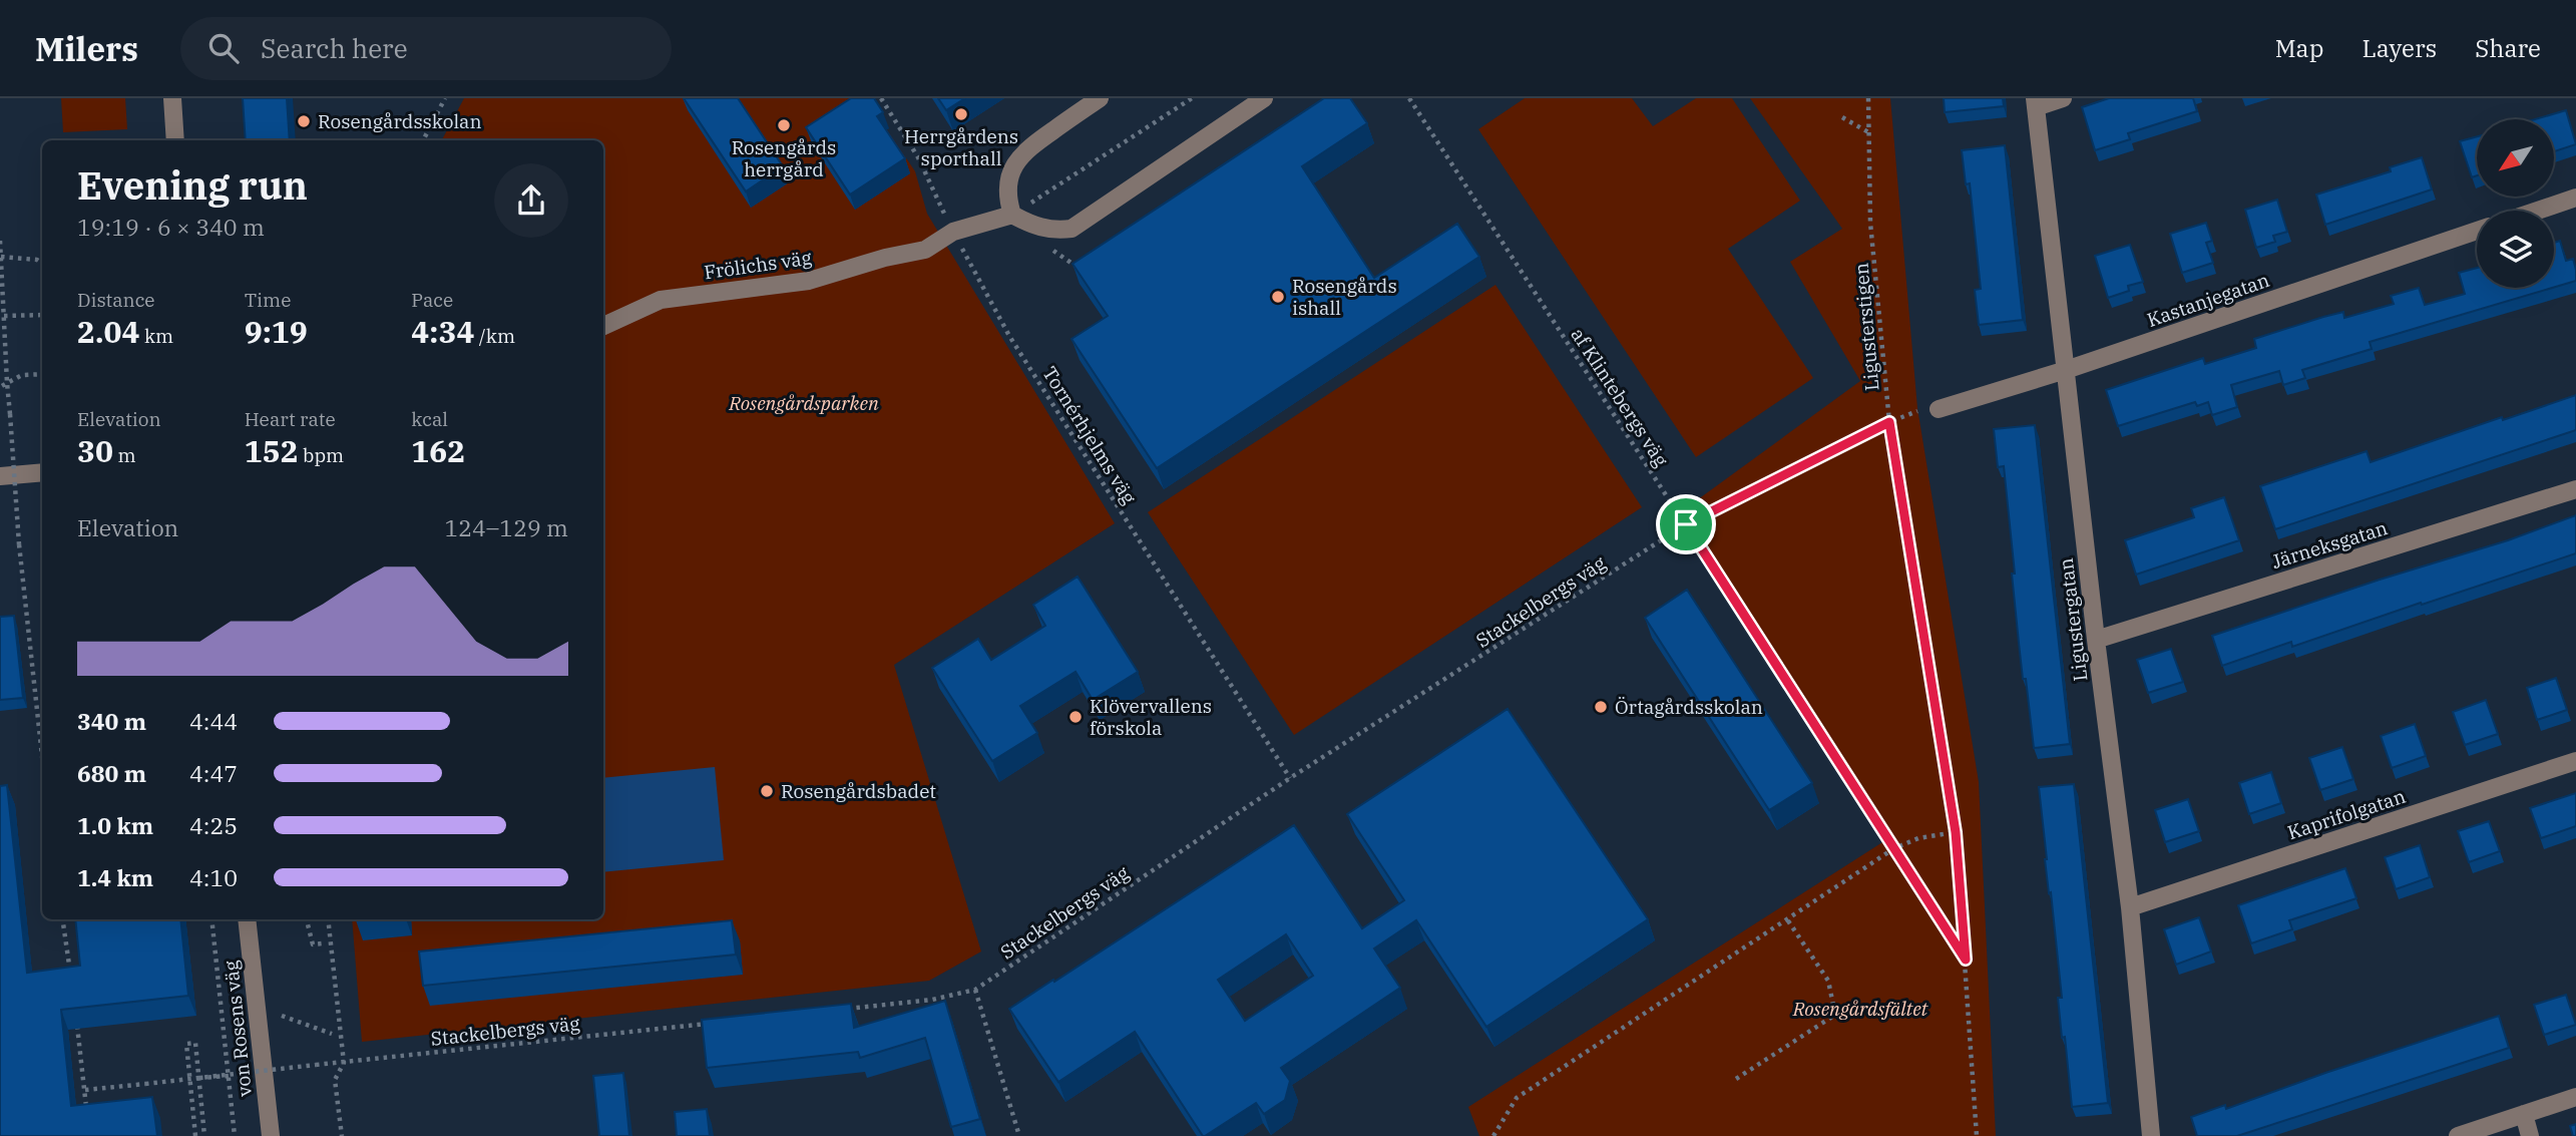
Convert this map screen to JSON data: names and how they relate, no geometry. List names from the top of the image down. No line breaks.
{"streets":{"street":["Frölichs väg","Kastanjegatan","Järneksgatan","Ligustergatan","Kaprifolgatan","von Rosens väg"],"path":["Ligusterstigen","af Klintebergs väg","Tornérhjelms väg","Stackelbergs väg"]},"crossings":[["Frölichs väg","Tornérhjelms väg"],["Kastanjegatan","Stackelbergs väg"],["Kastanjegatan","Ligustergatan"],["Ligusterstigen","af Klintebergs väg"],["Ligusterstigen","Stackelbergs väg"],["af Klintebergs väg","Stackelbergs väg"],["Tornérhjelms väg","Stackelbergs väg"],["Järneksgatan","Ligustergatan"],["Ligustergatan","Kaprifolgatan"]],"parks":["Rosengårdsparken","Rosengårdsfältet"],"places":["Herrgårdens sporthall","Rosengårdsskolan","Rosengårds herrgård","Rosengårds ishall","Örtagårdsskolan","Klövervallens förskola","Rosengårdsbadet"],"north":"bottom left","page":{"header":"Milers","search":"Search here","nav":["Map","Layers","Share"],"heading":["Evening run","19:19 · 6 × 340 m"],"stats":[["Distance","2.04 km"],["Time","9:19"],["Pace","4:34 /km"],["Elevation","30 m"],["Heart rate","152 bpm"],["kcal","162"]],"chart":["Elevation","124–129 m"],"list":[{"name":"340 m","note":"4:44"},{"name":"680 m","note":"4:47"},{"name":"1.0 km","note":"4:25"},{"name":"1.4 km","note":"4:10"}]}}
